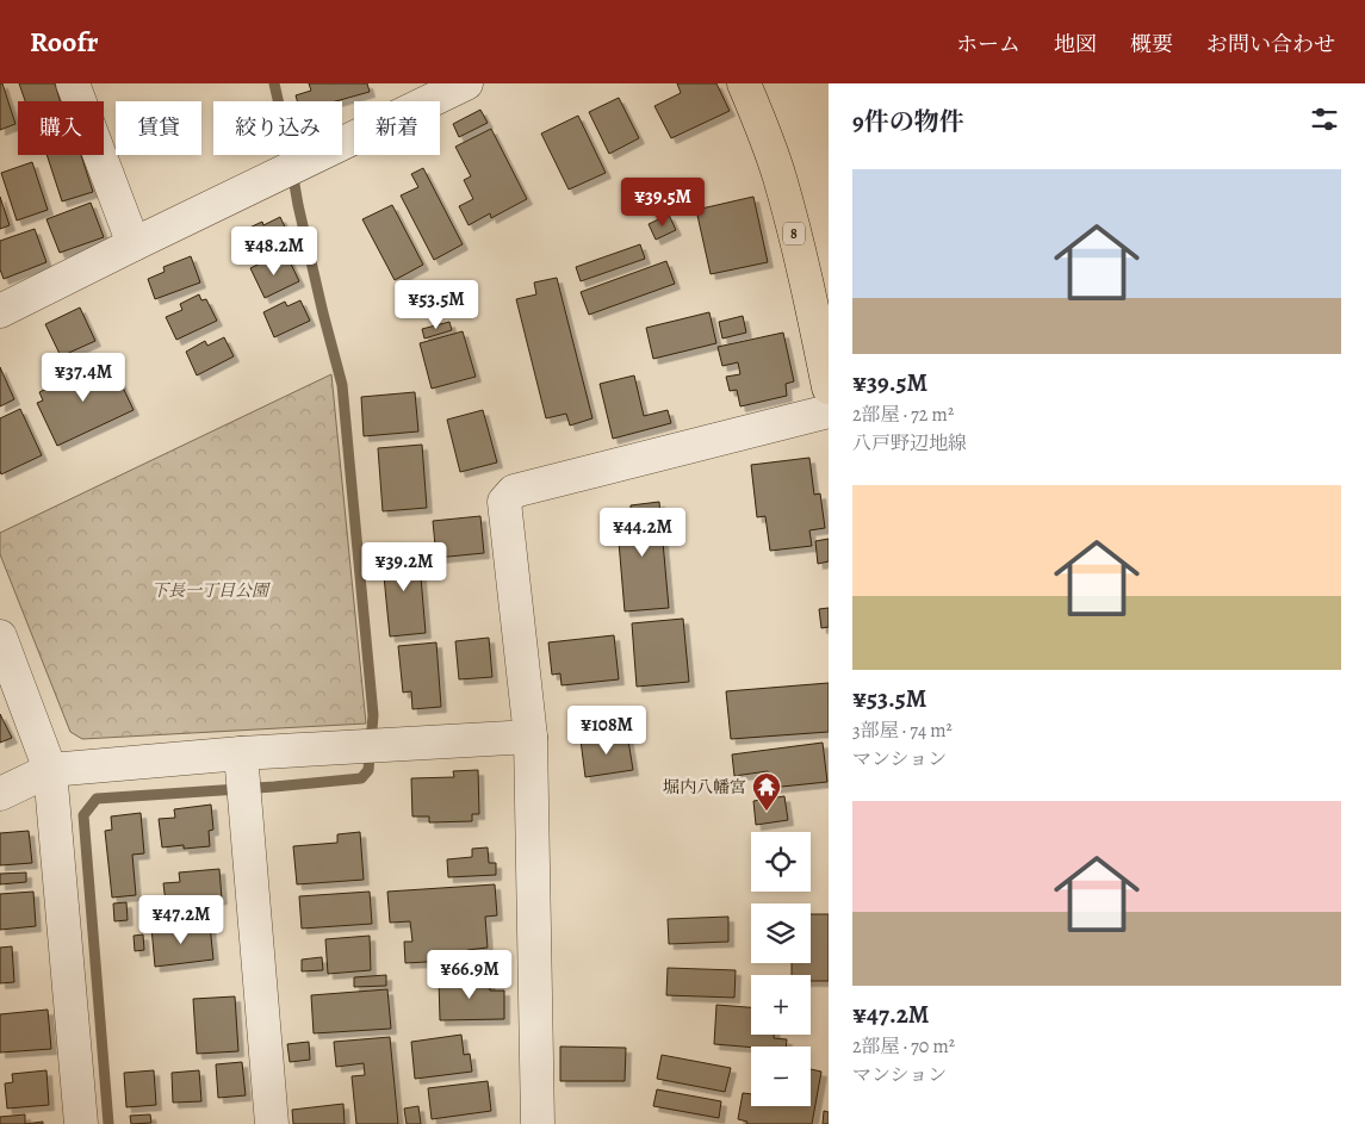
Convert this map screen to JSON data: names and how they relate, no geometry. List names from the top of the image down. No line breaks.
{"streets":{"main road":["8"]},"parks":["下長一丁目公園"],"places":{"temple":["堀内八幡宮"]},"page":{"header":"Roofr","nav":["ホーム","地図","概要","お問い合わせ"],"heading":"9件の物件","chip":["購入","賃貸","絞り込み","新着"],"list":[{"name":"¥39.5M","note":"2部屋 · 72 m² · 八戸野辺地線"},{"name":"¥53.5M","note":"3部屋 · 74 m² · マンション"},{"name":"¥47.2M","note":"2部屋 · 70 m² · マンション"}],"price":["¥39.5M","¥48.2M","¥53.5M","¥37.4M","¥44.2M","¥39.2M","¥108M","¥47.2M","¥66.9M"],"map_buttons":["+","−"]}}
